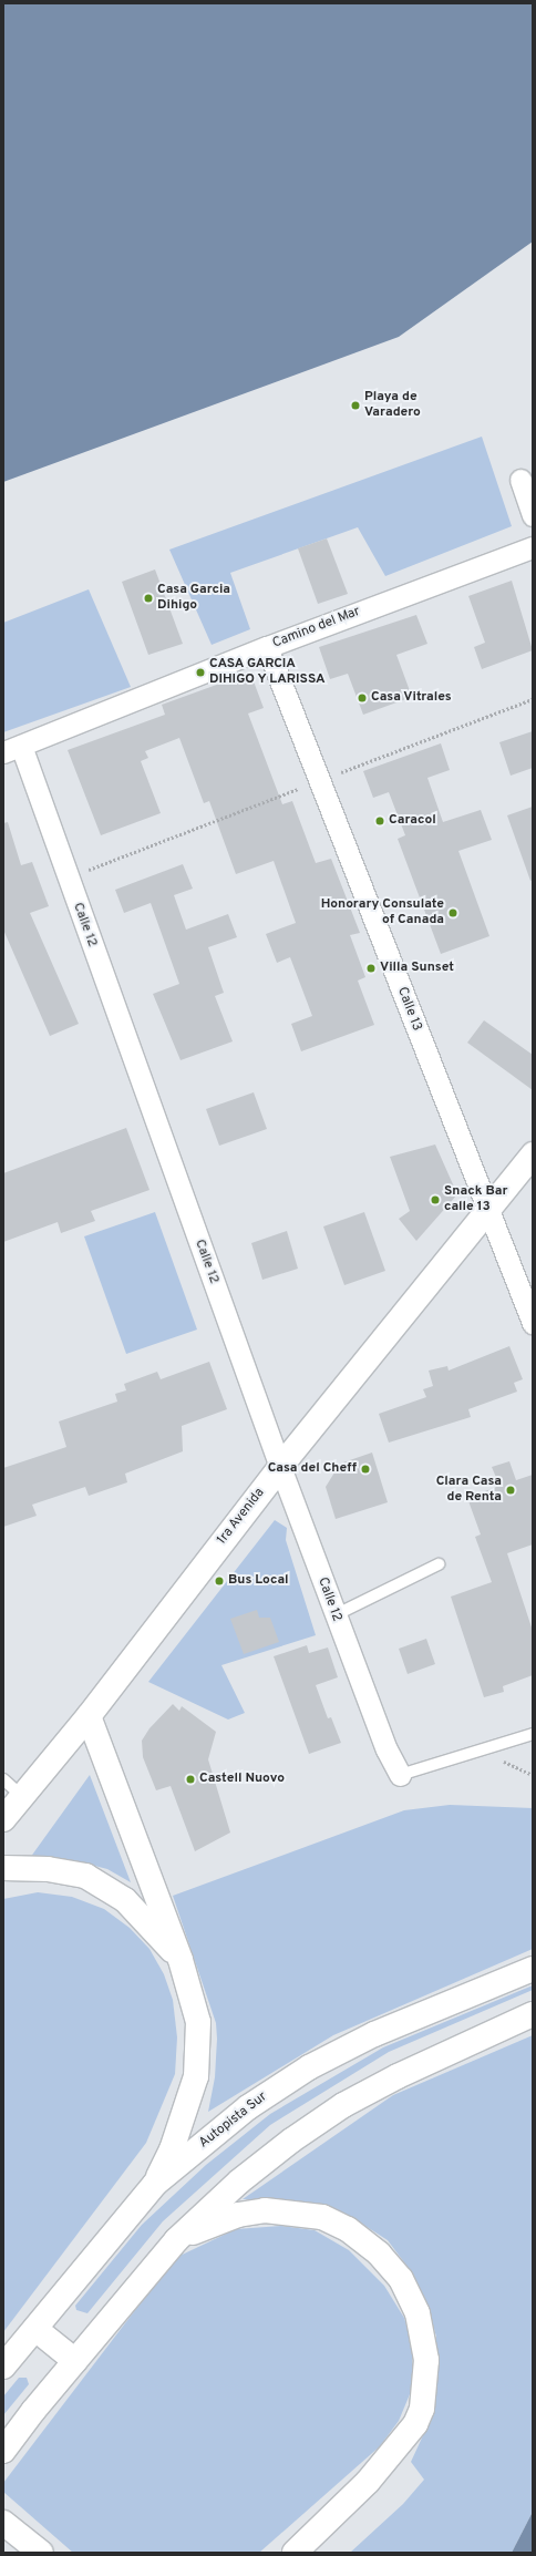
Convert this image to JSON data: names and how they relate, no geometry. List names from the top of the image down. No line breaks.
{"streets":{"main road":["1ra Avenida","Autopista Sur"],"street":["Camino del Mar","Calle 12","Calle 13"]},"crossings":[["Camino del Mar","Calle 12"],["Camino del Mar","Calle 13"],["Calle 12","1ra Avenida"],["Calle 13","1ra Avenida"]],"places":["Playa de Varadero","Casa Garcia Dihigo","CASA GARCIA DIHIGO Y LARISSA","Casa Vitrales","Caracol","Honorary Consulate of Canada","Villa Sunset","Snack Bar calle 13","Casa del Cheff","Clara Casa de Renta","Bus Local","Castell Nuovo"]}
